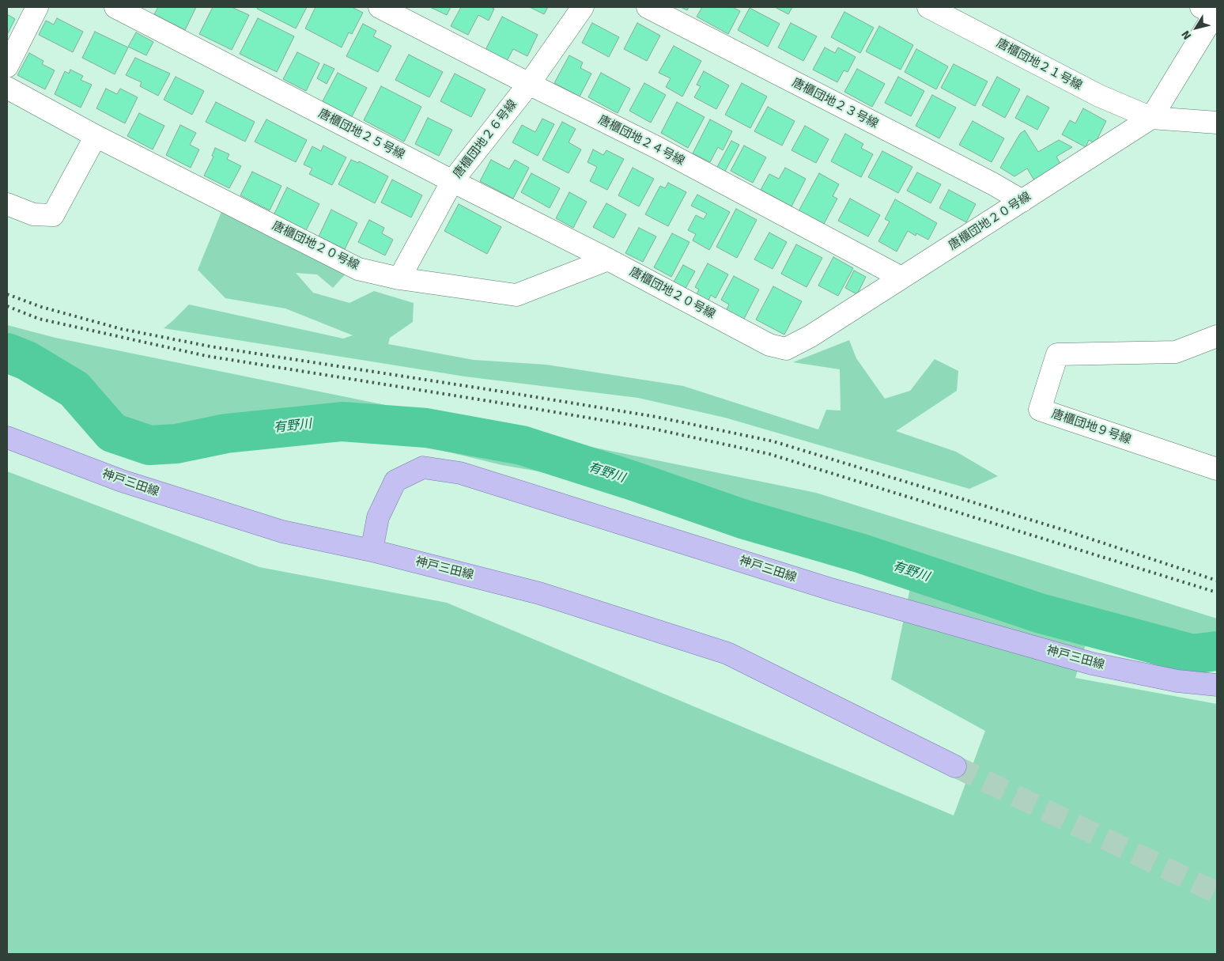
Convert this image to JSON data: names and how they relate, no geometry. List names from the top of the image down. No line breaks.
{"streets":{"main road":["神戸三田線"],"street":["唐櫃団地２１号線","唐櫃団地２３号線","唐櫃団地２５号線","唐櫃団地２６号線","唐櫃団地２４号線","唐櫃団地２０号線","唐櫃団地９号線"]},"crossings":[["唐櫃団地２１号線","唐櫃団地２０号線"],["唐櫃団地２３号線","唐櫃団地２０号線"],["唐櫃団地２５号線","唐櫃団地２６号線"],["唐櫃団地２５号線","唐櫃団地２０号線"],["唐櫃団地２６号線","唐櫃団地２４号線"],["唐櫃団地２６号線","唐櫃団地２０号線"],["唐櫃団地２４号線","唐櫃団地２０号線"]],"water":["有野川"],"north":"bottom left"}
